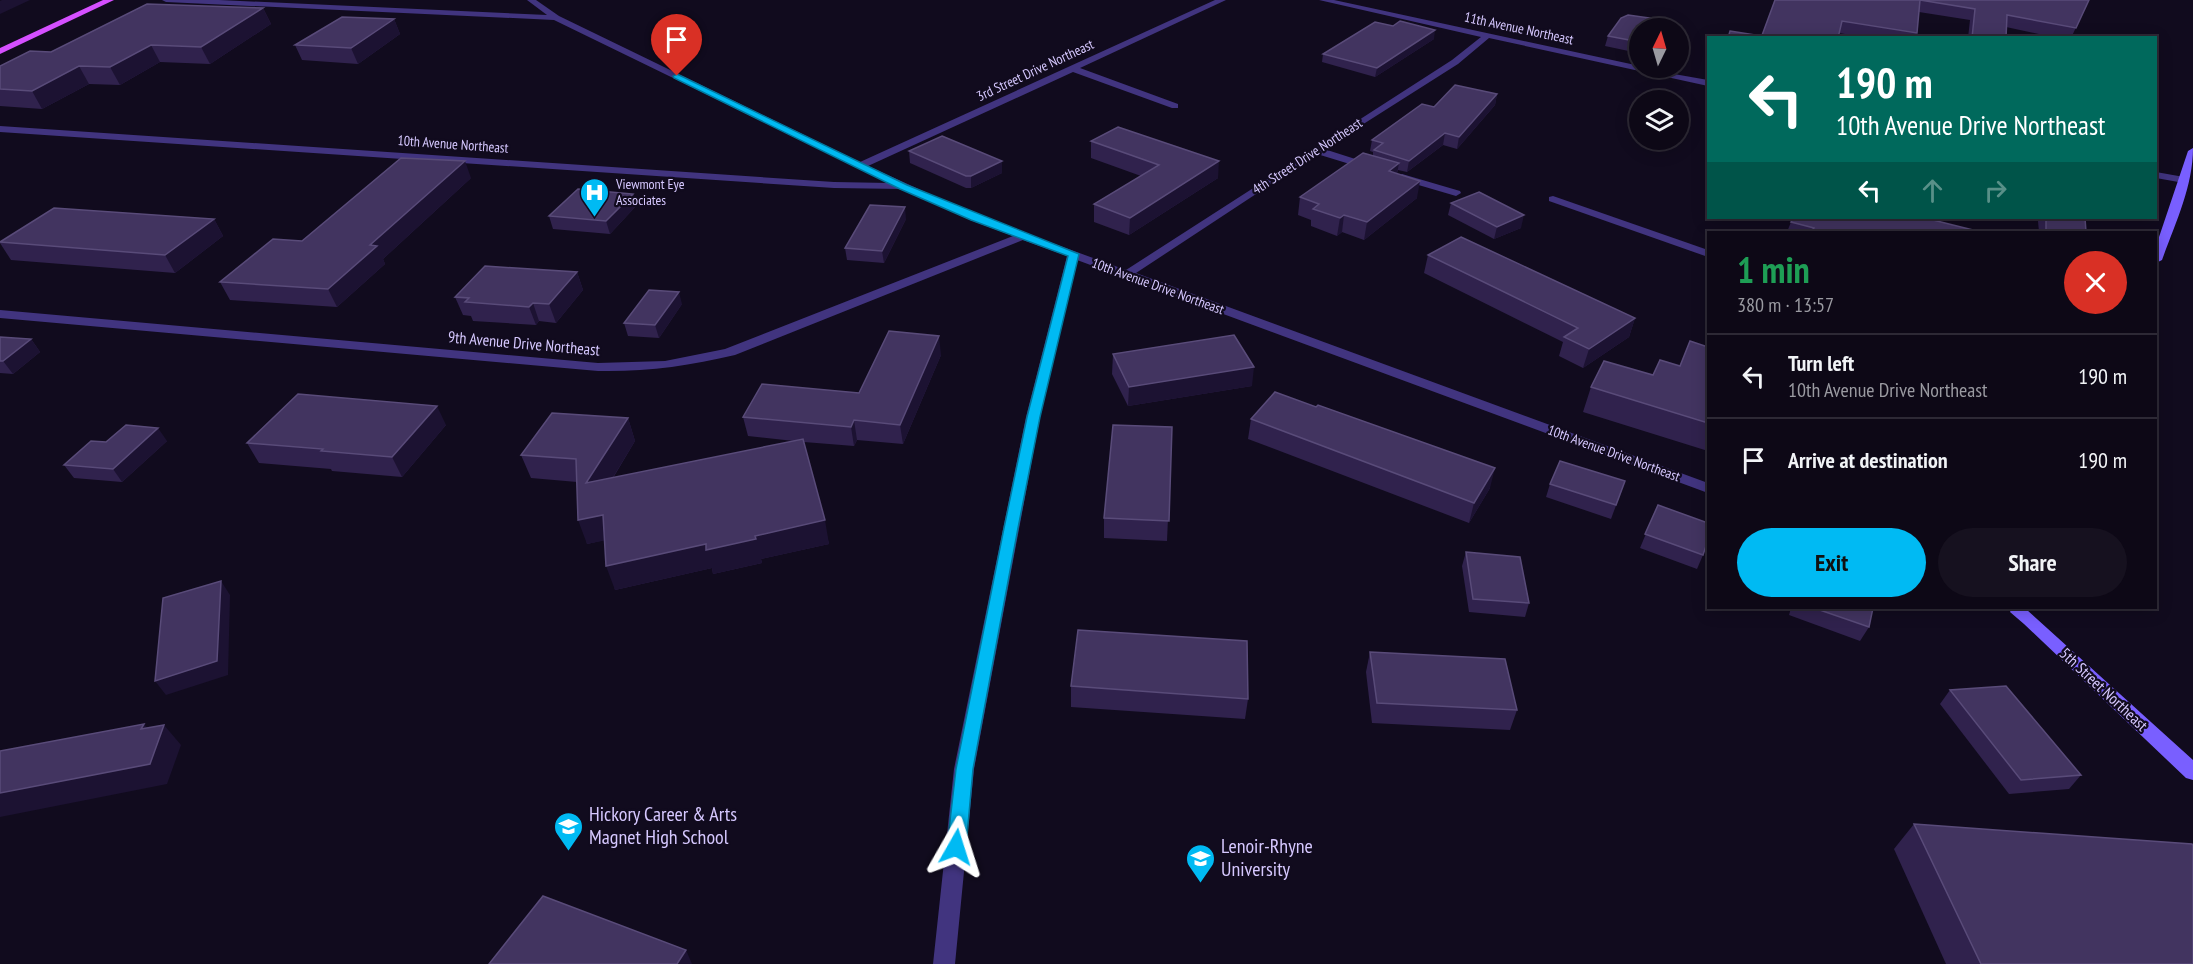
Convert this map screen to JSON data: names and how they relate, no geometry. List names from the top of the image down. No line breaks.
{"streets":{"street":["11th Avenue Northeast","3rd Street Drive Northeast","10th Avenue Northeast","4th Street Drive Northeast","10th Avenue Drive Northeast","9th Avenue Drive Northeast","5th Street Northeast"]},"crossings":[["11th Avenue Northeast","4th Street Drive Northeast"],["3rd Street Drive Northeast","10th Avenue Drive Northeast"],["10th Avenue Northeast","10th Avenue Drive Northeast"],["4th Street Drive Northeast","10th Avenue Drive Northeast"],["10th Avenue Drive Northeast","9th Avenue Drive Northeast"]],"places":{"hospital":["Viewmont Eye Associates"],"school or university":["Hickory Career & Arts Magnet High School","Lenoir-Rhyne University"]},"north":"top","page":{"turn":["190 m","10th Avenue Drive Northeast"],"heading":["1 min","380 m · 13:57"],"list":[{"name":"Turn left","note":"10th Avenue Drive Northeast","value":"190 m"},{"name":"Arrive at destination","value":"190 m"}],"buttons":["Exit","Share"]}}
